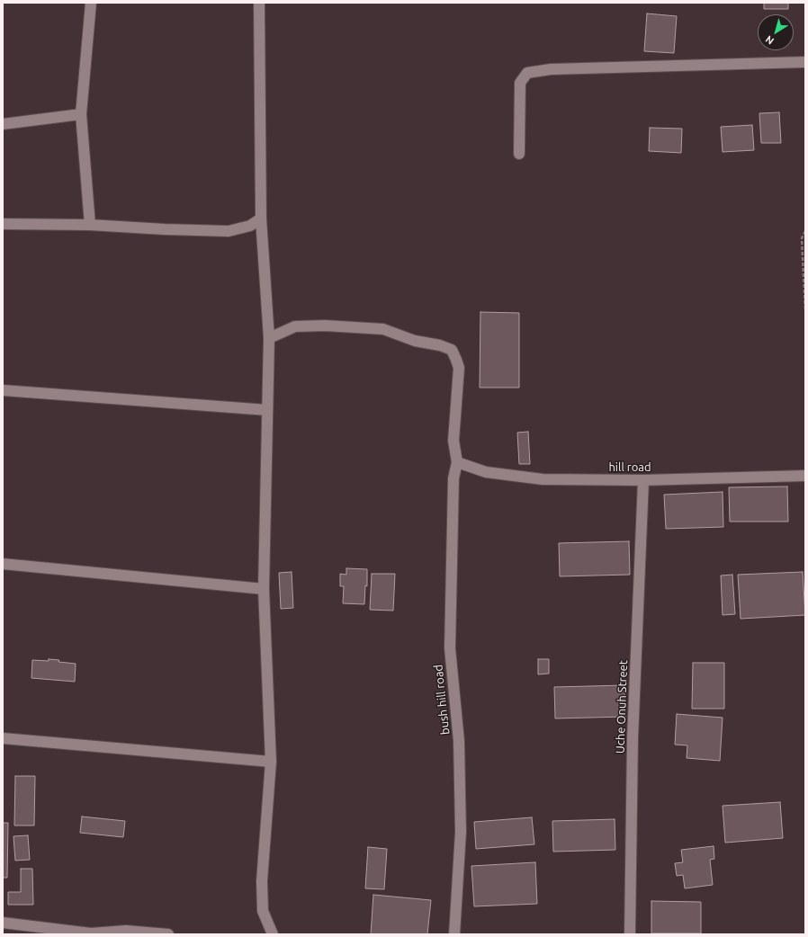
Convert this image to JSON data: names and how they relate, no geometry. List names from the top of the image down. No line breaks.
{"streets":{"street":["hill road","bush hill road","Uche Onuh Street"]},"crossings":[["hill road","bush hill road"],["hill road","Uche Onuh Street"]],"north":"bottom left"}
